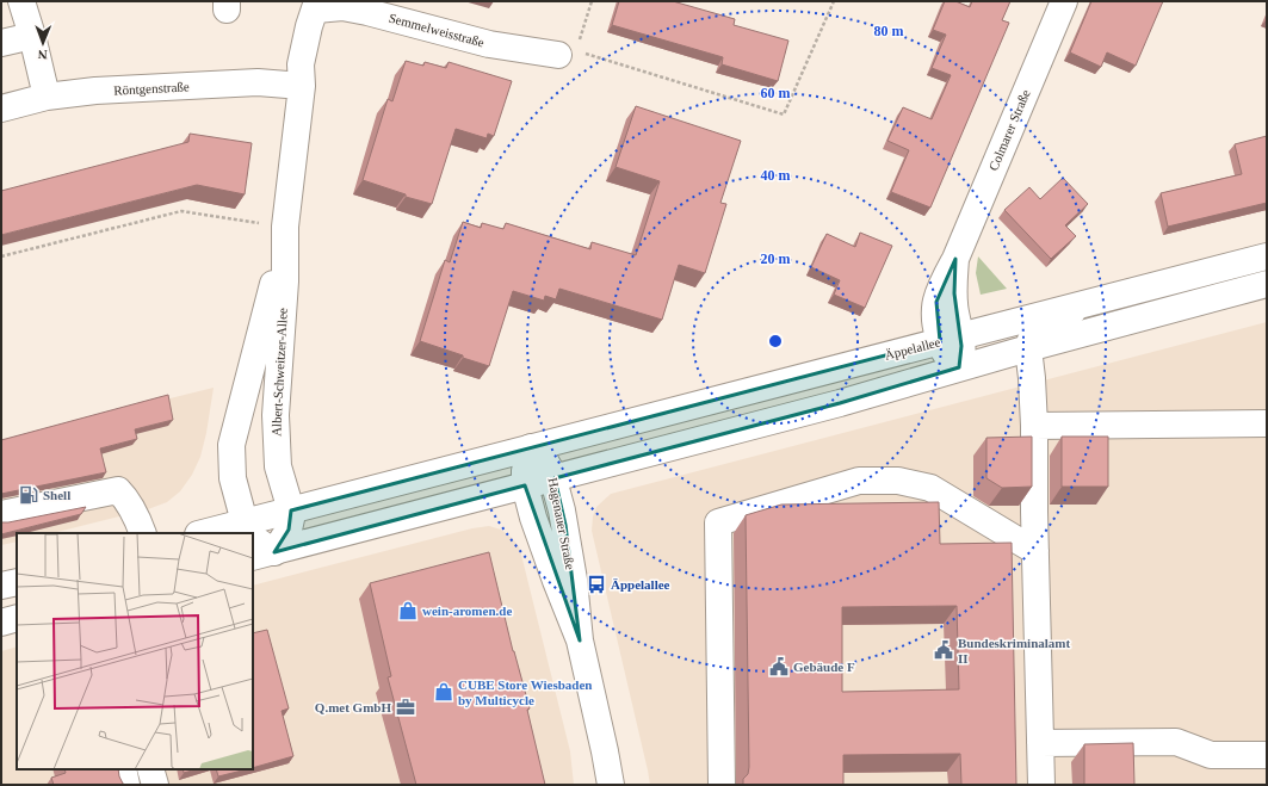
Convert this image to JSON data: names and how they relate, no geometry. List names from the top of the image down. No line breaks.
{"streets":{"street":["Semmelweisstraße","Röntgenstraße","Colmarer Straße","Äppelallee","Albert-Schweitzer-Allee","Hagenauer Straße"]},"crossings":[["Semmelweisstraße","Albert-Schweitzer-Allee"],["Röntgenstraße","Albert-Schweitzer-Allee"],["Colmarer Straße","Äppelallee"],["Äppelallee","Albert-Schweitzer-Allee"],["Äppelallee","Hagenauer Straße"]],"places":{"fuel station":["Shell"],"bus stop":["Äppelallee"],"shop":["wein-aromen.de","CUBE Store Wiesbaden by Multicycle"],"public building":["Bundeskriminalamt II","Gebäude F"],"office":["Q.met GmbH"]},"north":"bottom","rings":["80 m","60 m","40 m","20 m"]}
